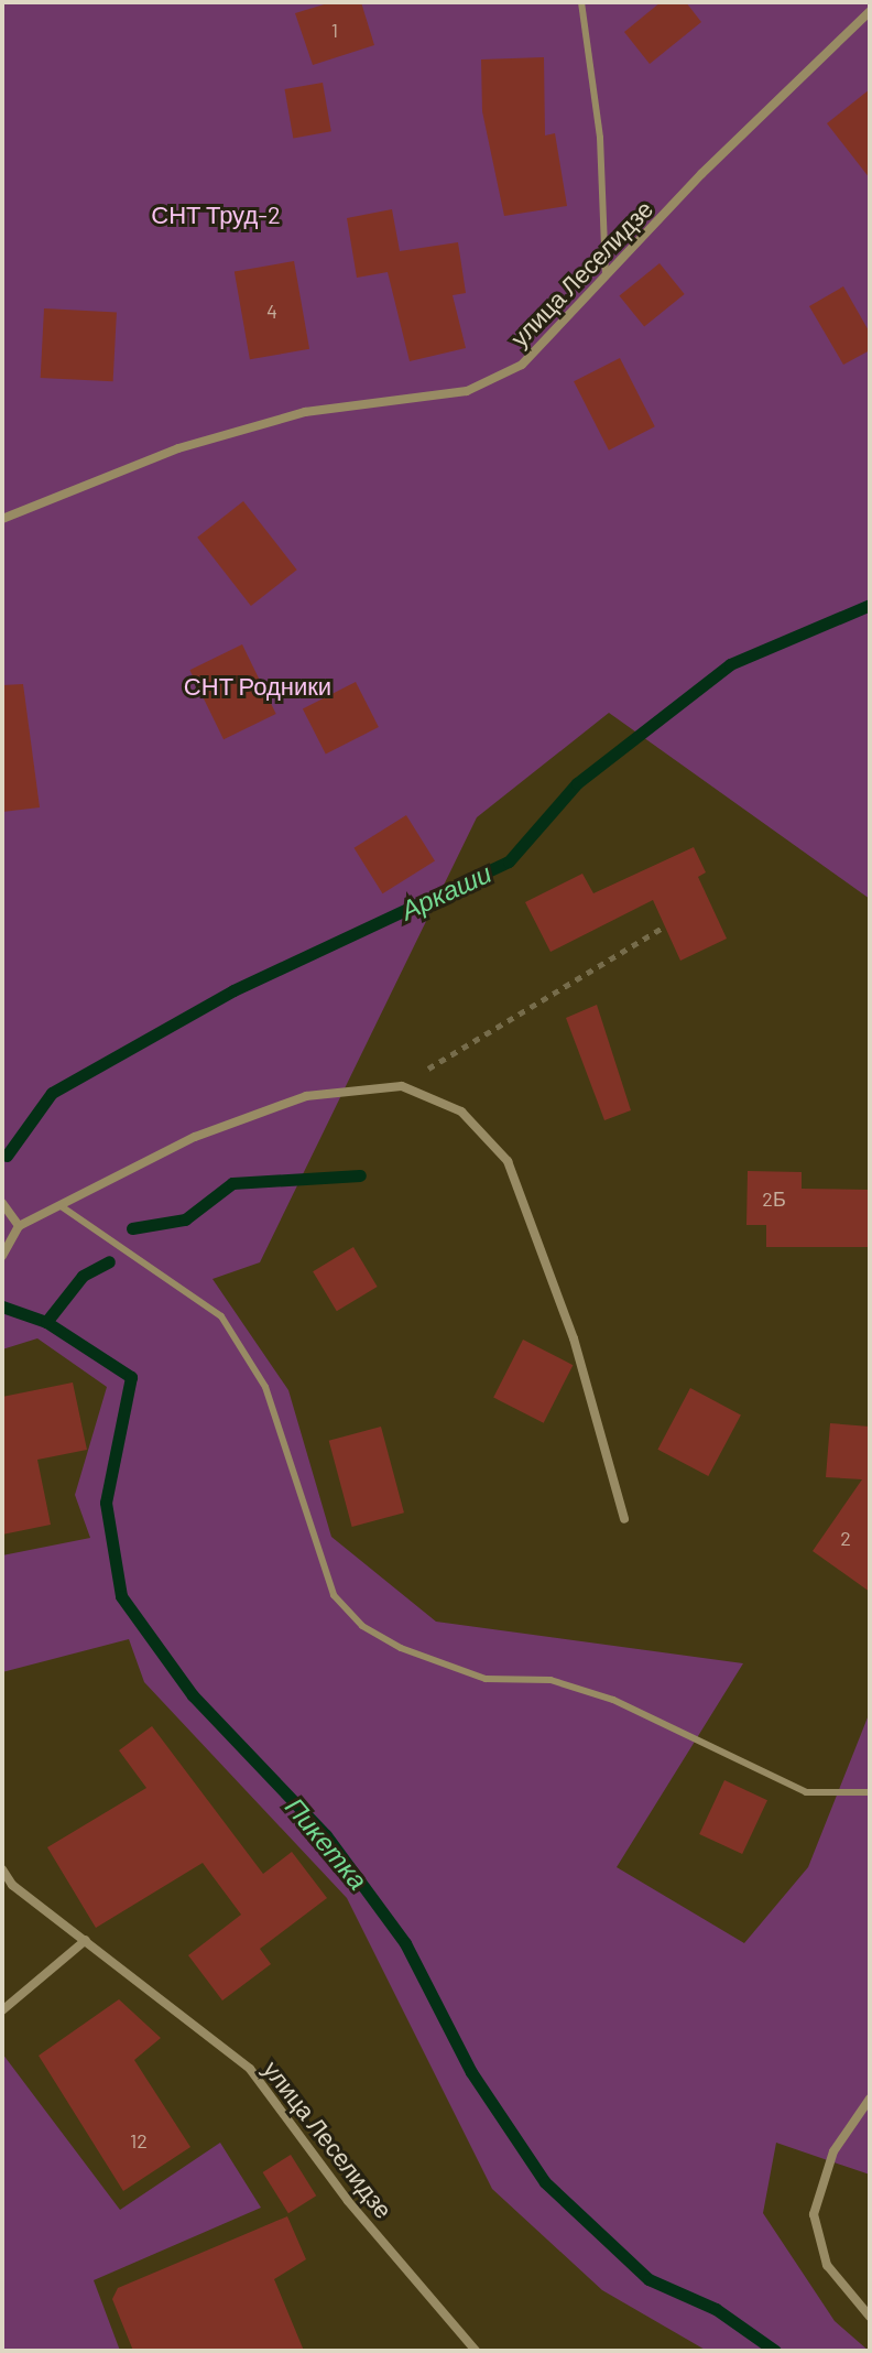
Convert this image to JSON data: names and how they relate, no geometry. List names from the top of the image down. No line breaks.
{"streets":{"street":["улица Леселидзе"]},"water":["Аркаши","Пикетка"],"parks":["СНТ Труд-2","СНТ Родники"],"house_numbers":["1","4","2Б","2","12"]}
